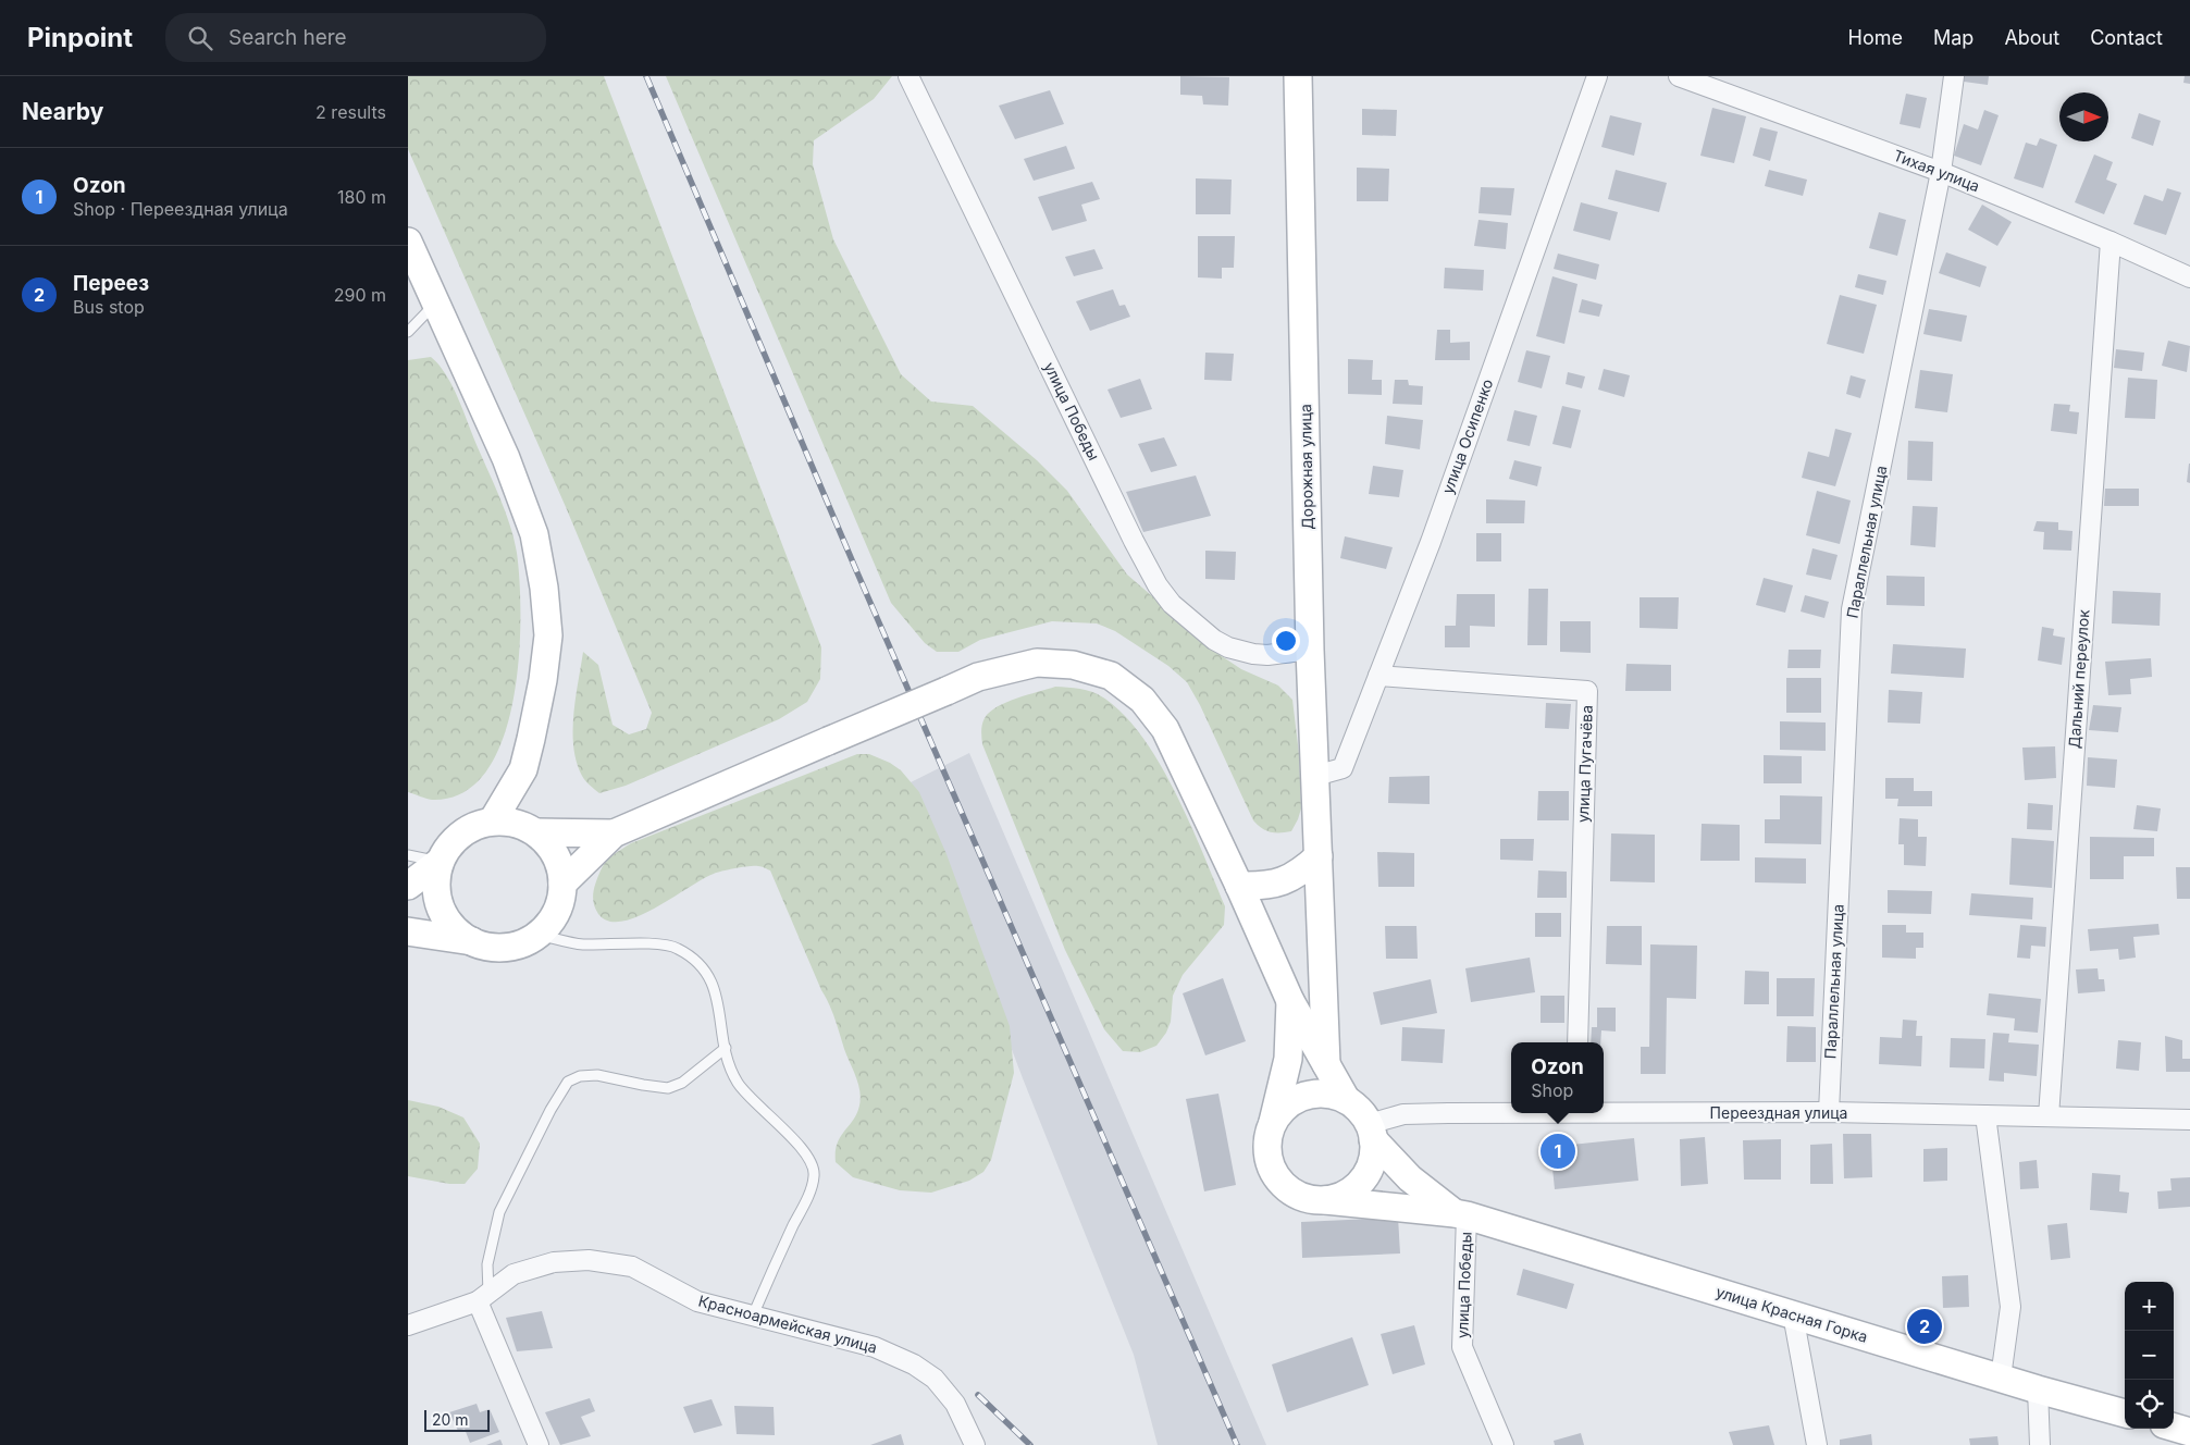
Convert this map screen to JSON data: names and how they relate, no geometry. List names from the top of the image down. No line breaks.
{"streets":{"main road":["Дорожная улица","улица Красная Горка"],"street":["Тихая улица","улица Победы","улица Осипенко","Параллельная улица","Дальний переулок","улица Пугачёва","Переездная улица","Красноармейская улица"]},"crossings":[["Тихая улица","Параллельная улица"],["Тихая улица","Дальний переулок"],["улица Победы","Дорожная улица"],["улица Победы","улица Красная Горка"],["улица Осипенко","Дорожная улица"],["улица Осипенко","улица Пугачёва"],["Параллельная улица","Переездная улица"],["Дальний переулок","Переездная улица"]],"scale_bar":"20 m","north":"right","page":{"header":"Pinpoint","search":"Search here","nav":["Home","Map","About","Contact"],"heading":["Nearby","2 results"],"list":[{"mark":"1","name":"Ozon","note":"Shop · Переездная улица","value":"180 m"},{"mark":"2","name":"Переез","note":"Bus stop","value":"290 m"}],"popup":["Ozon","Shop"],"pins":["1","2"],"map_buttons":["+","−"],"scale":"20 m"}}
